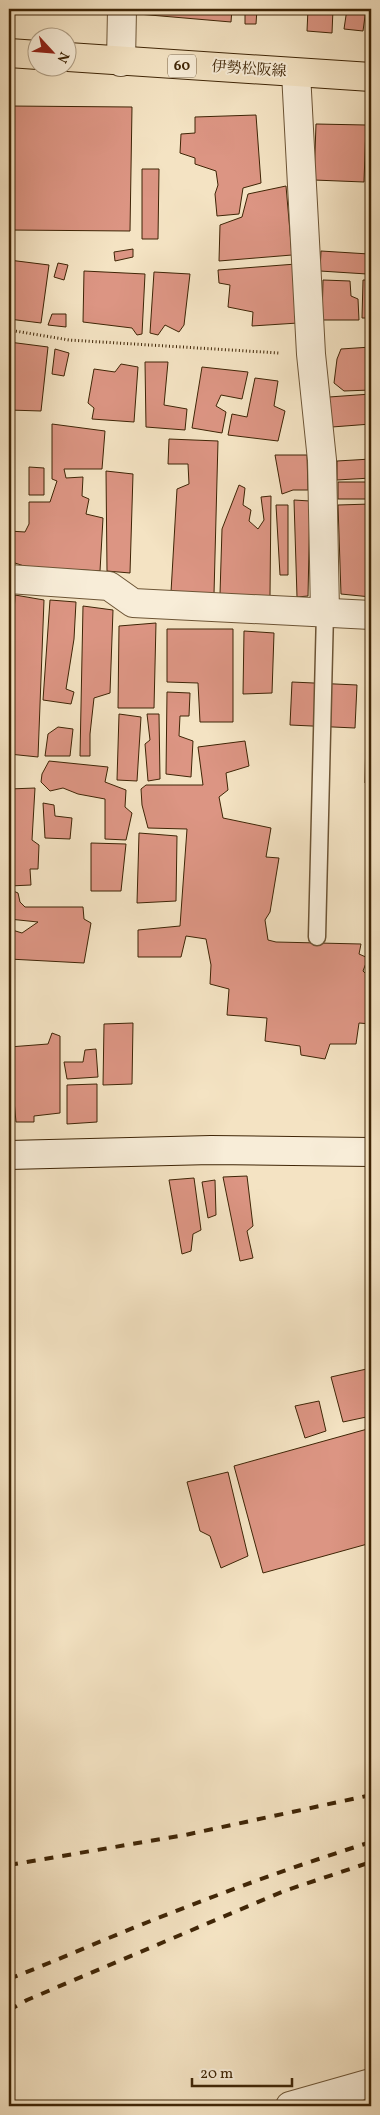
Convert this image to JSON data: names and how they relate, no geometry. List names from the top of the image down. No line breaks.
{"streets":{"main road":["60","伊勢松阪線"]},"scale_bar":"20 m","north":"bottom right"}
